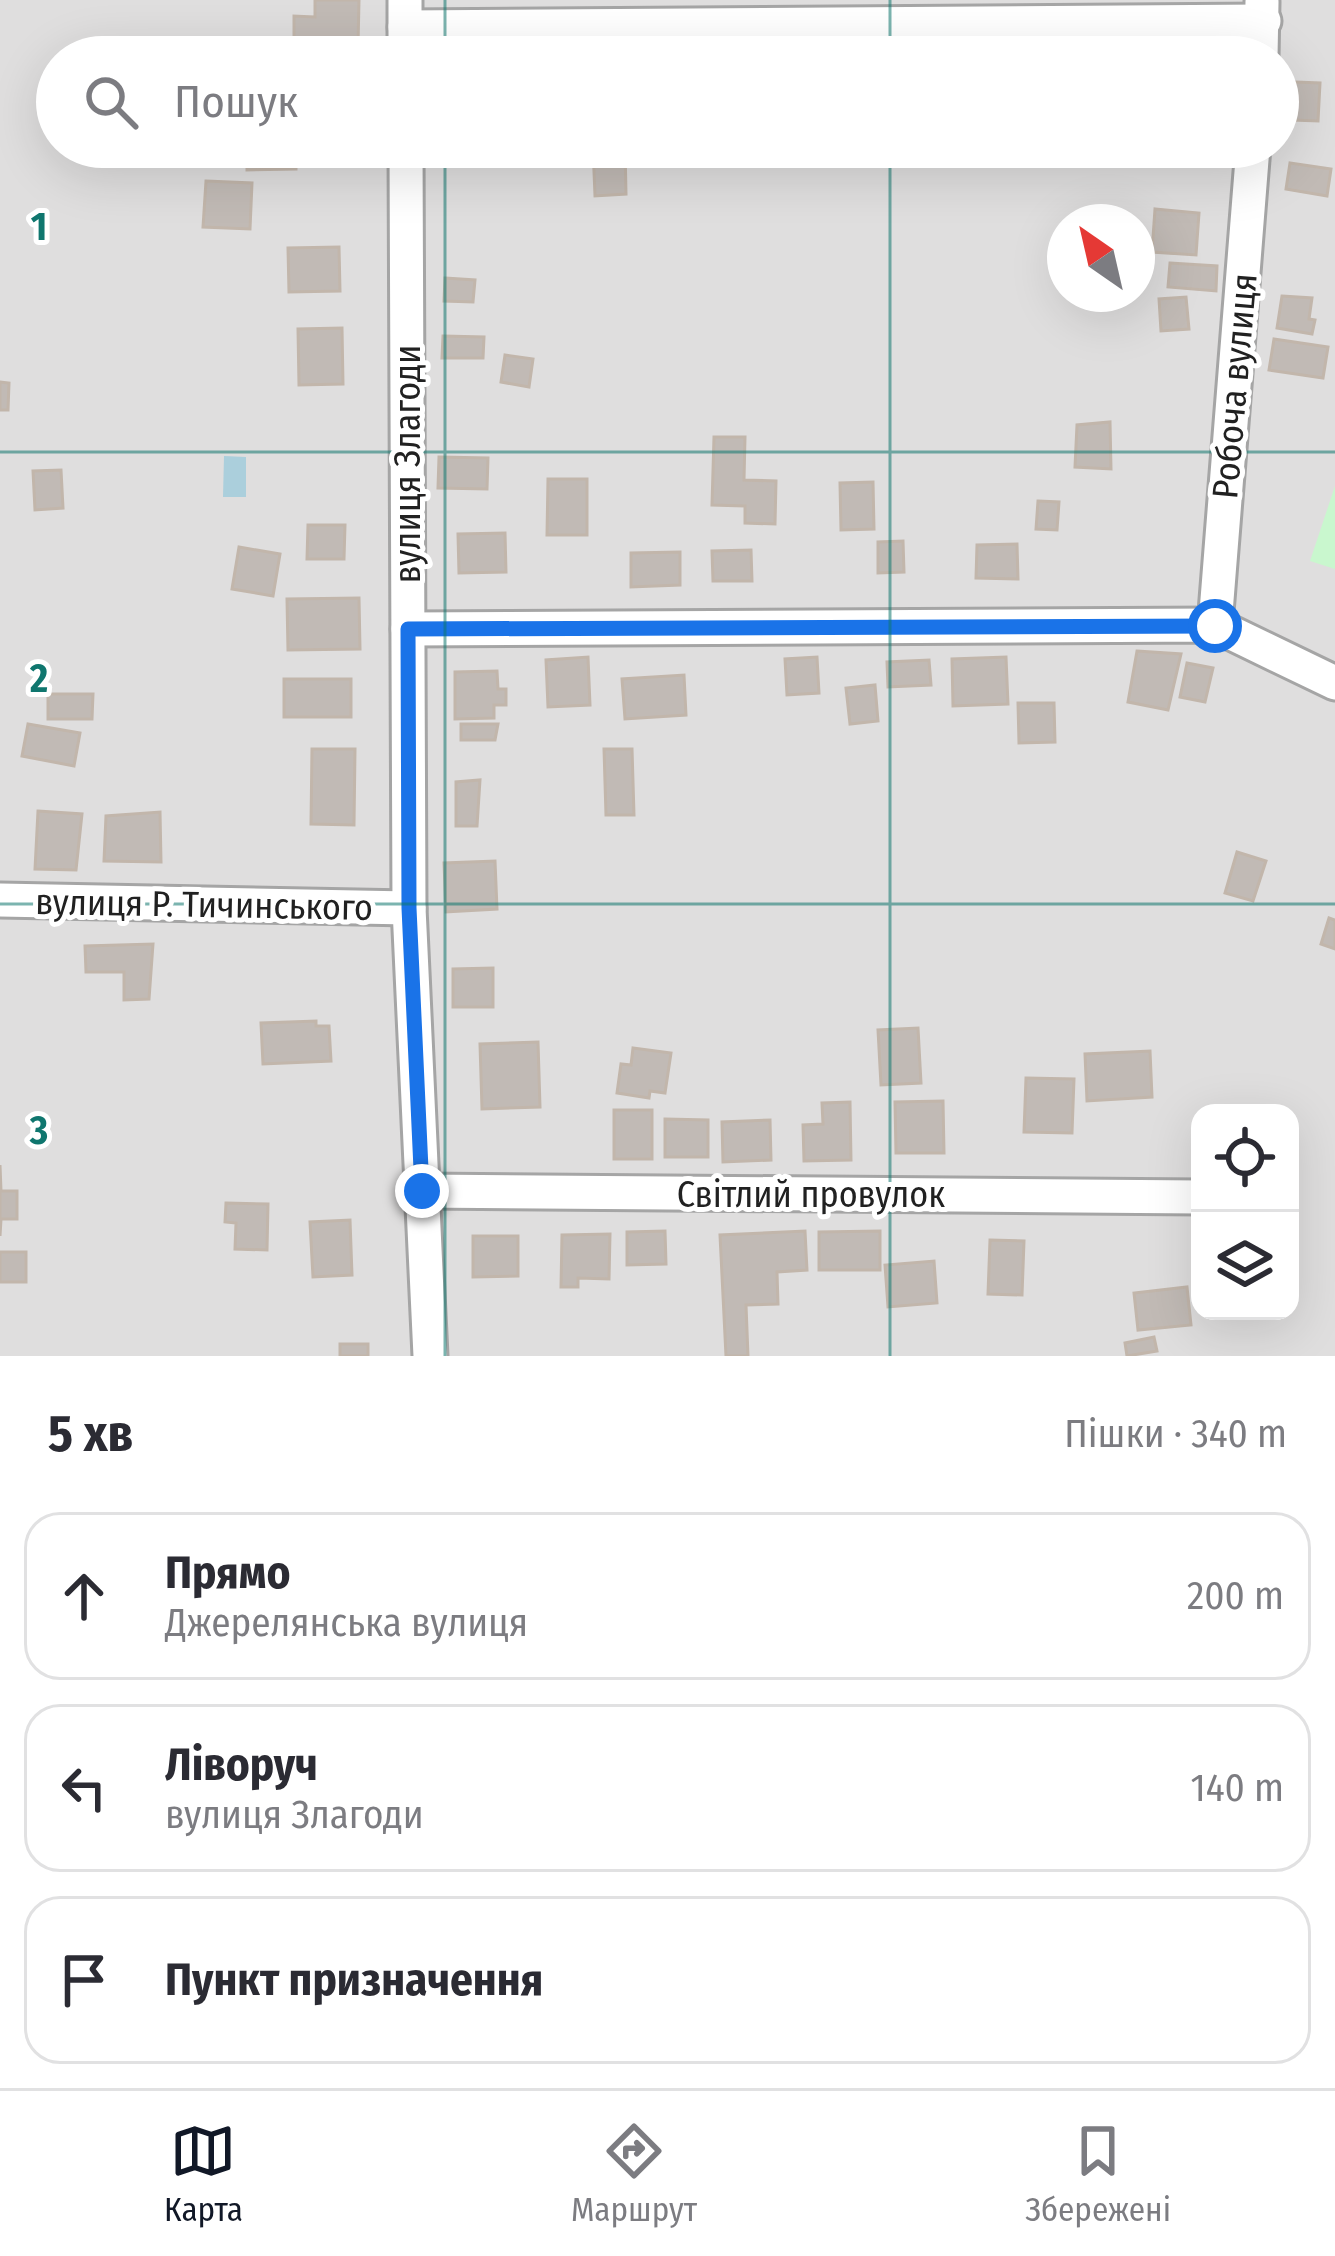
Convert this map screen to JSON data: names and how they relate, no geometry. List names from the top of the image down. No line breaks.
{"streets":{"street":["Робоча вулиця","вулиця Злагоди","вулиця Р. Тичинського","Світлий провулок"]},"crossings":[["вулиця Злагоди","вулиця Р. Тичинського"],["вулиця Злагоди","Світлий провулок"]],"north":"top left","page":{"search":"Пошук","heading":["5 хв","Пішки · 340 m"],"list":[["Прямо","Джерелянська вулиця","200 m"],["Ліворуч","вулиця Злагоди","140 m"],"Пункт призначення"],"nav":["Карта","Маршрут","Збережені"]},"grid":{"rows":["1","2","3"]}}
